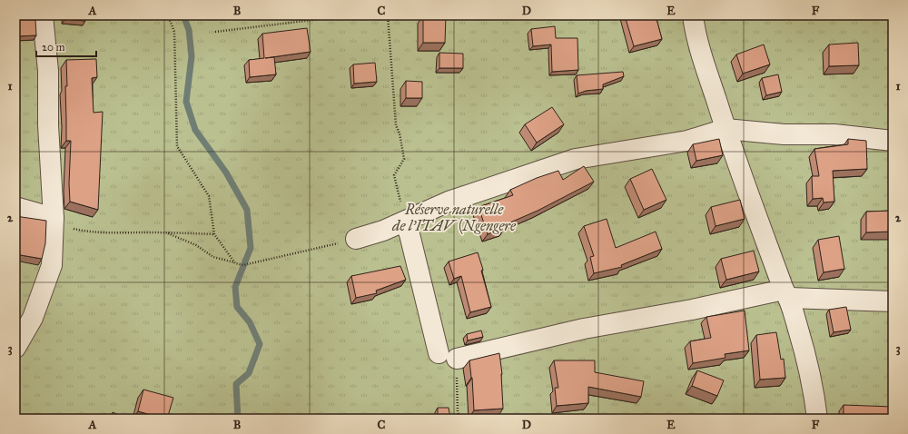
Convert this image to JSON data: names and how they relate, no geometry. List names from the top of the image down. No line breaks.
{"parks":["Réserve naturelle de l'ITAV (Ngengere"],"scale_bar":"20 m","grid":{"columns":["A","B","C","D","E","F"],"rows":["1","2","3"]}}
